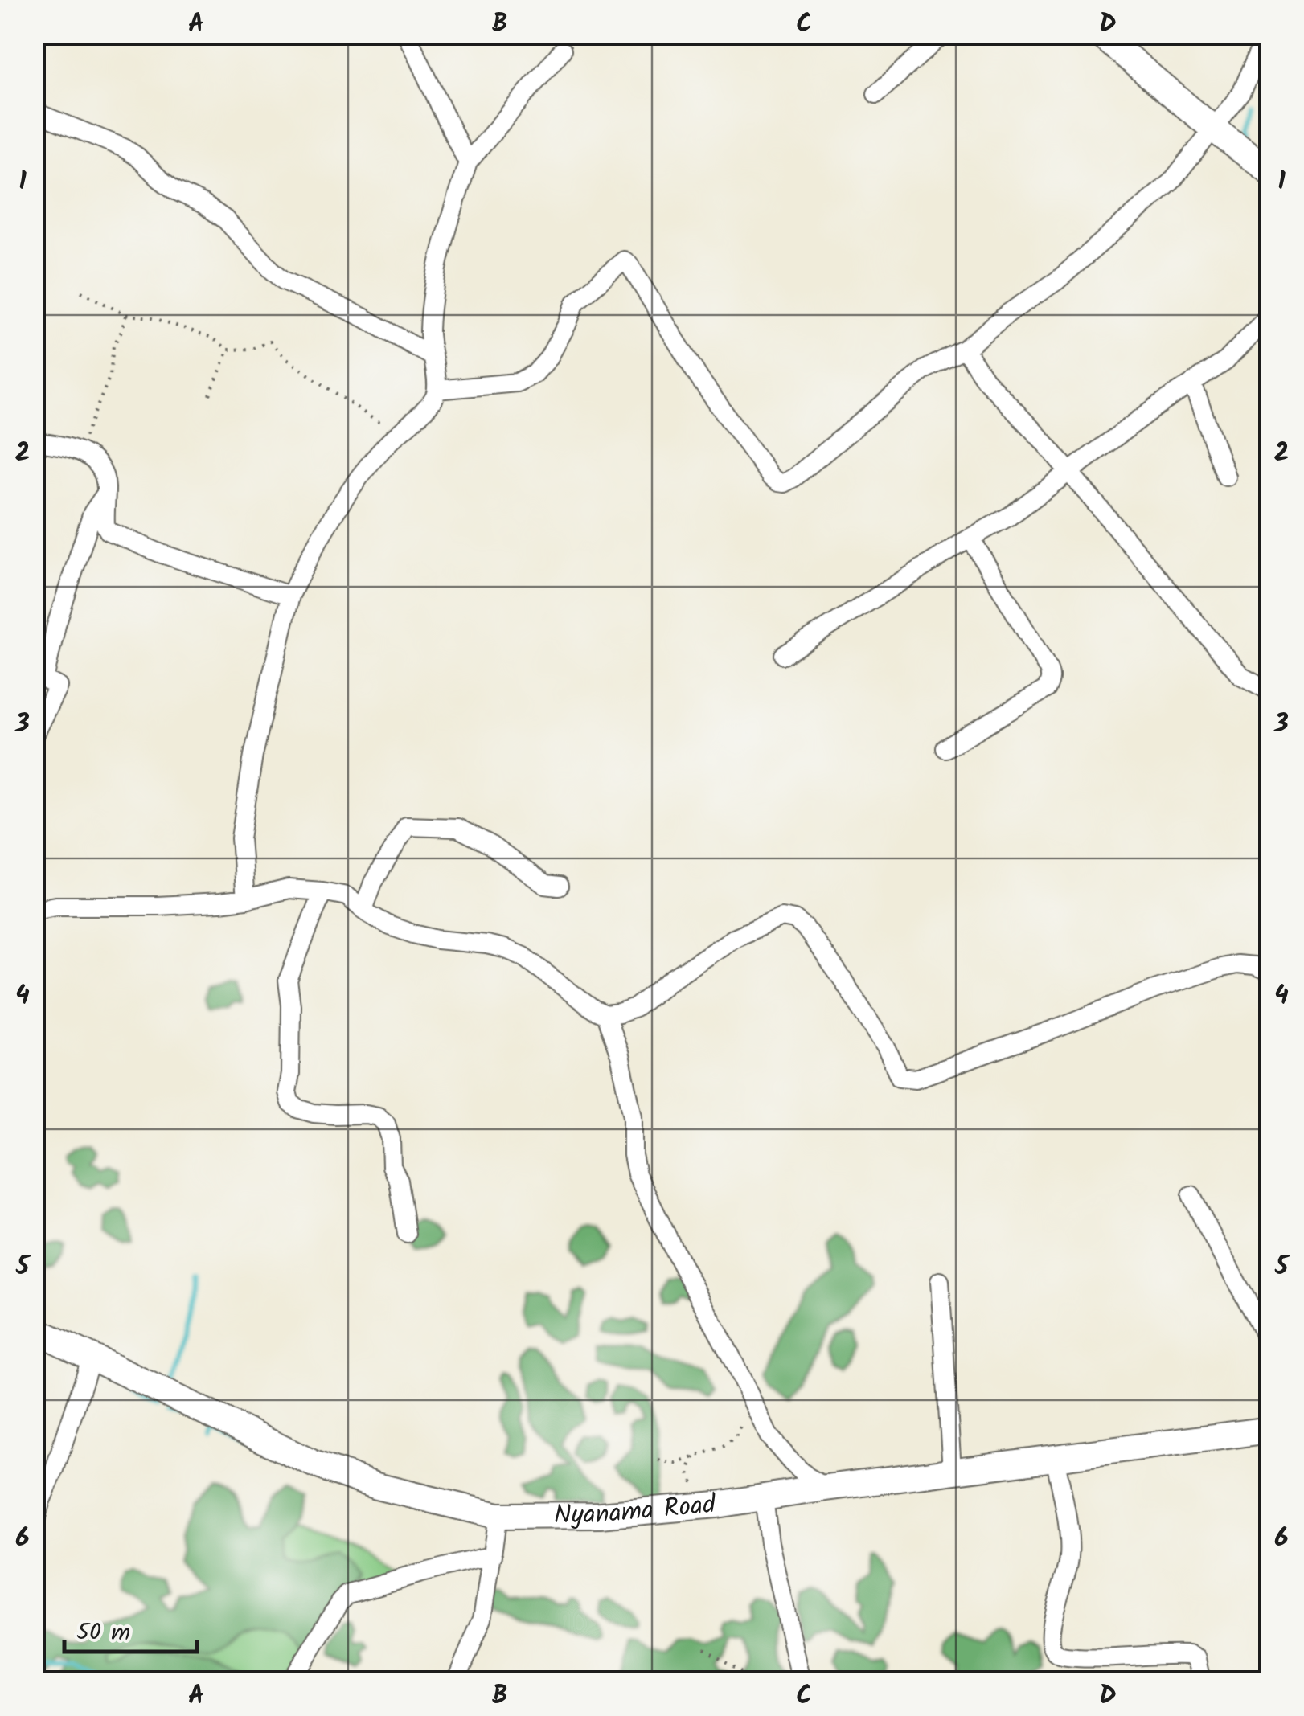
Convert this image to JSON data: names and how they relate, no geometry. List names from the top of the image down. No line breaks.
{"streets":{"street":["Nyanama Road"]},"scale_bar":"50 m","grid":{"columns":["A","B","C","D"],"rows":["1","2","3","4","5","6"]}}
